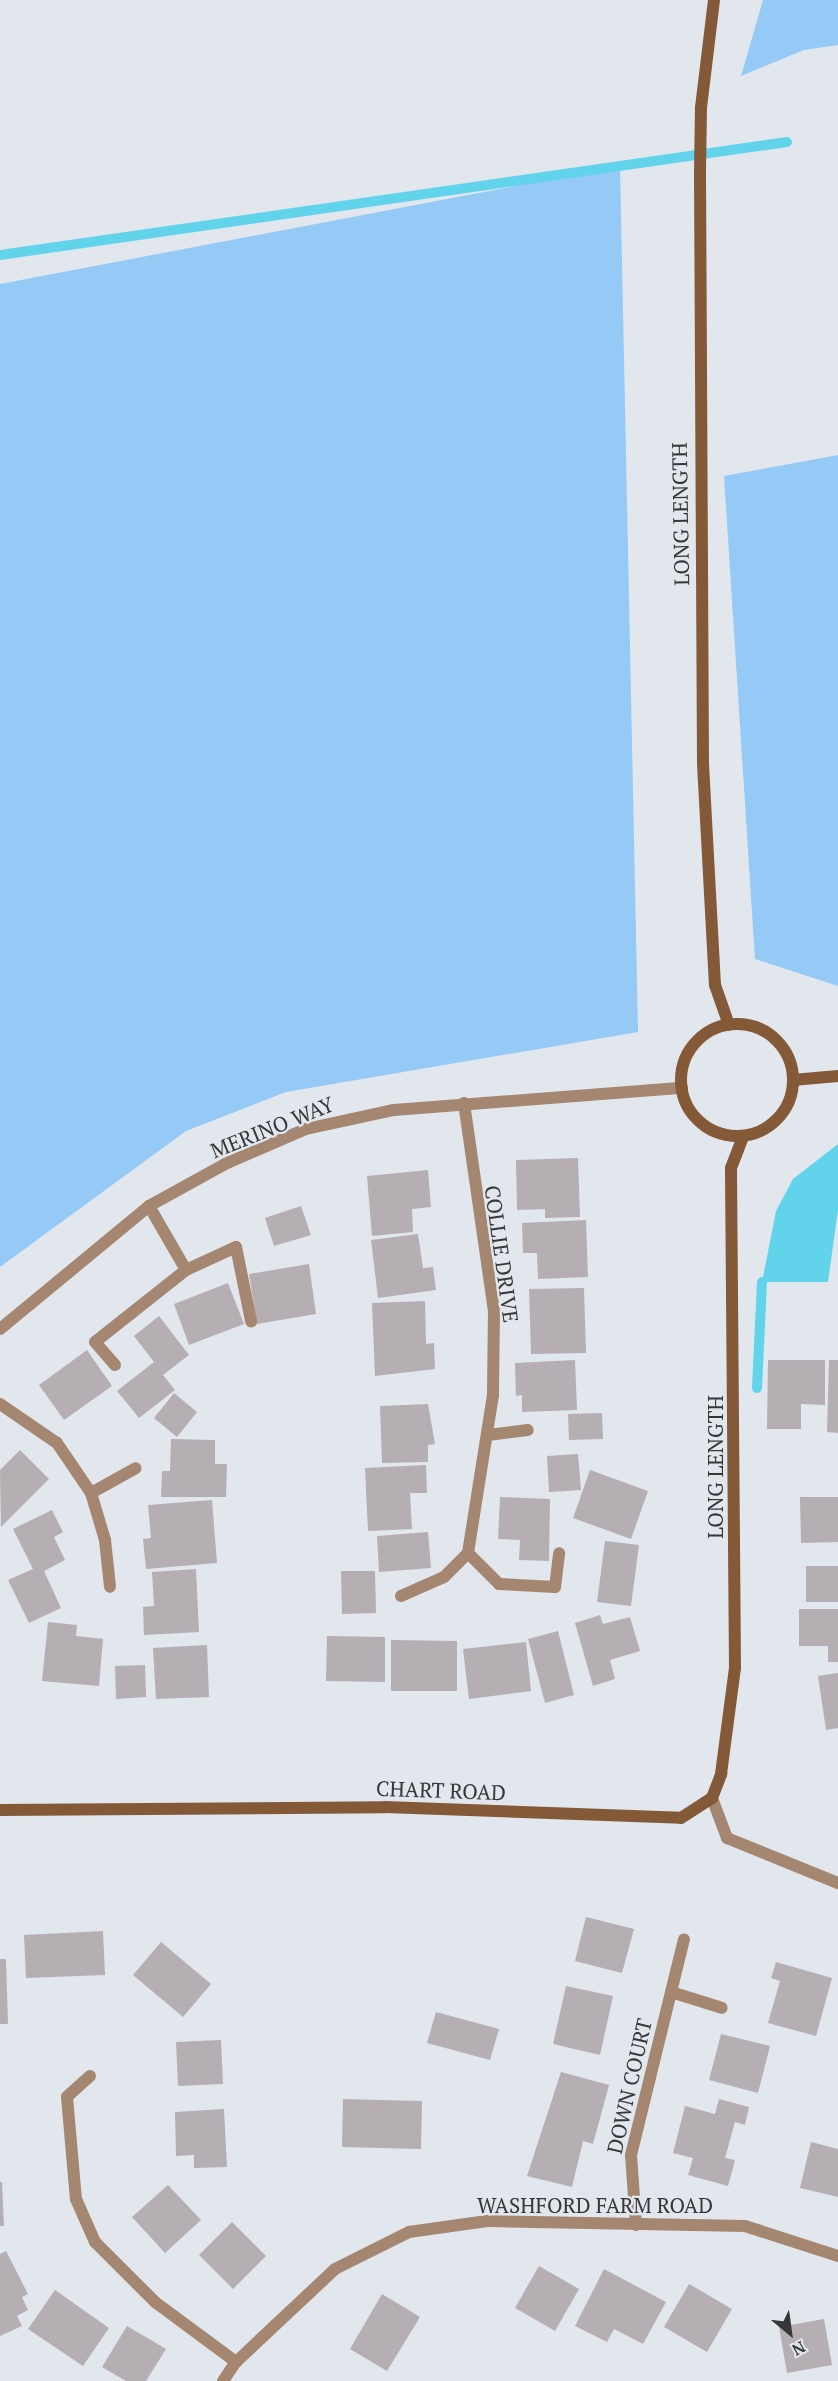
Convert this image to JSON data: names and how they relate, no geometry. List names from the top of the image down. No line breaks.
{"streets":{"street":["LONG LENGTH","MERINO WAY","COLLIE DRIVE","CHART ROAD","DOWN COURT","WASHFORD FARM ROAD"]},"crossings":[["LONG LENGTH","MERINO WAY"],["LONG LENGTH","CHART ROAD"],["MERINO WAY","COLLIE DRIVE"],["DOWN COURT","WASHFORD FARM ROAD"]],"north":"bottom right"}
